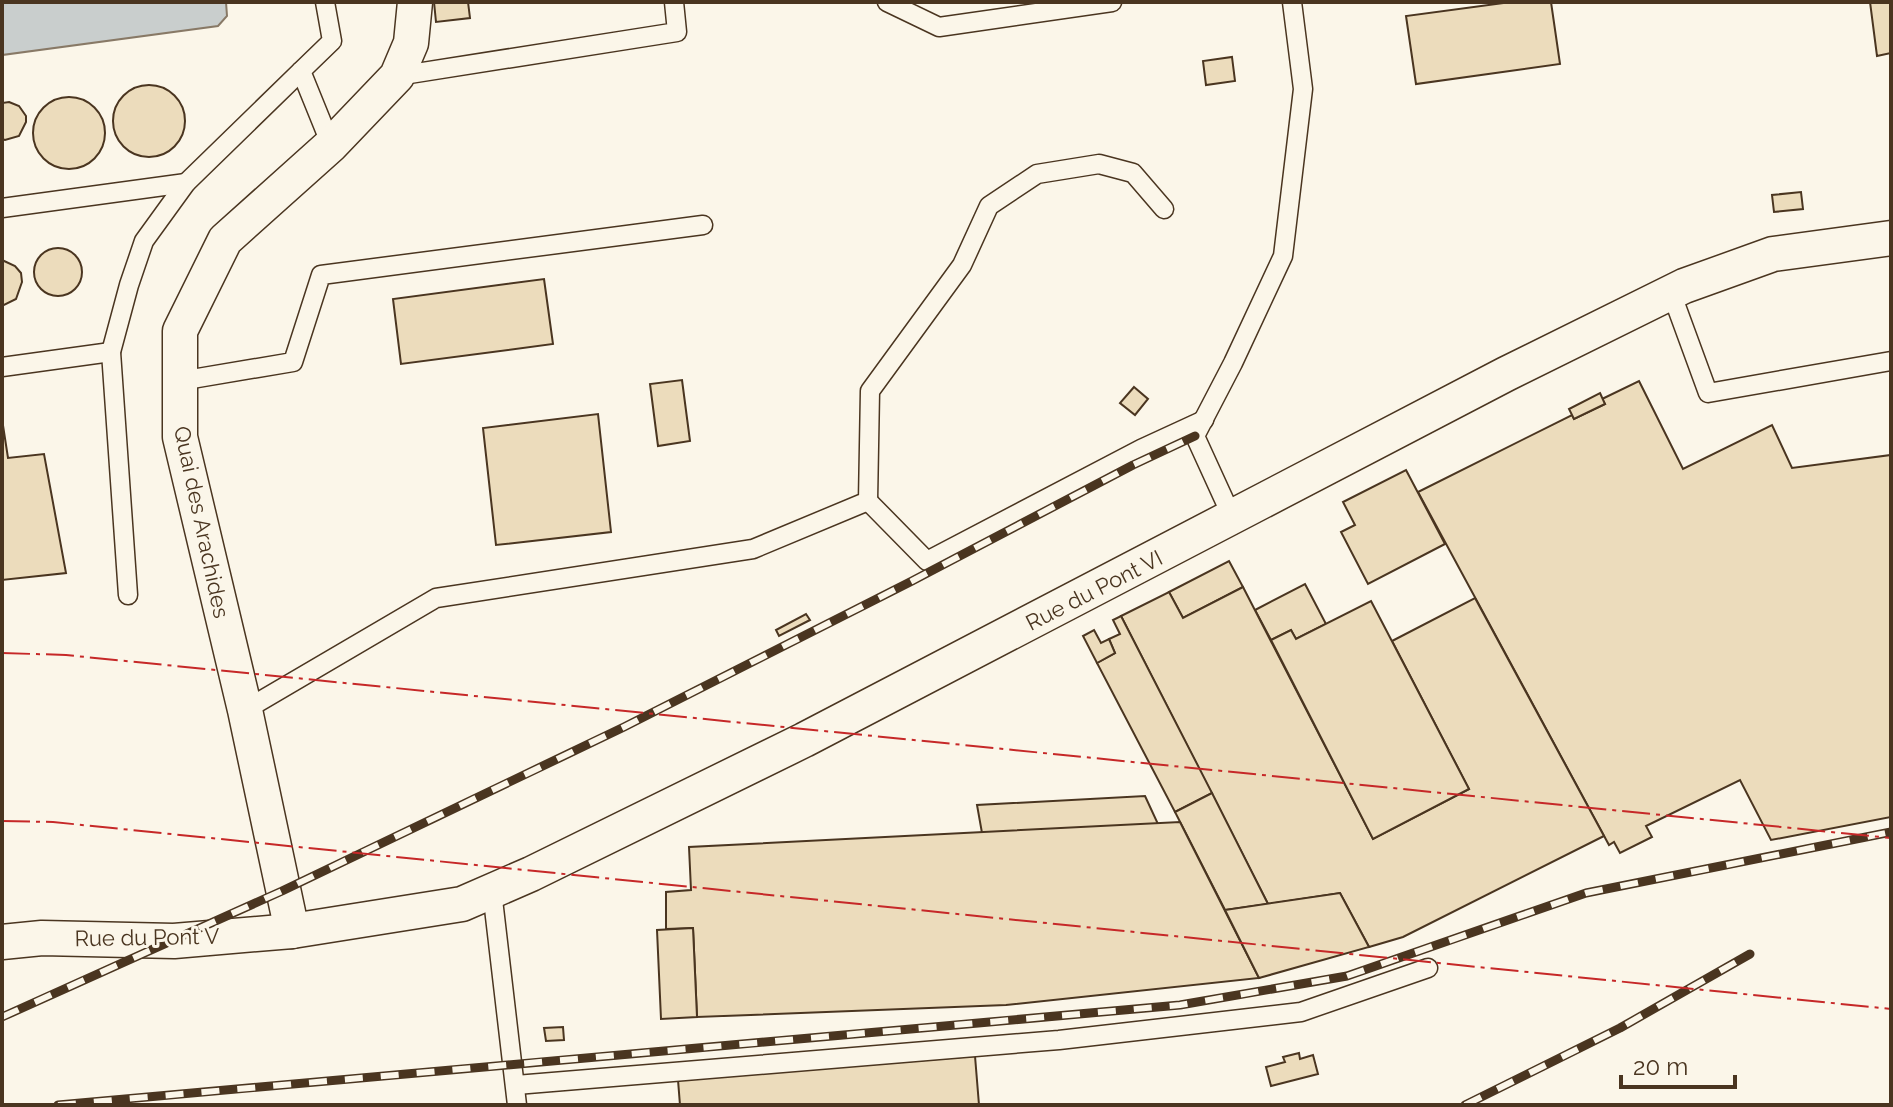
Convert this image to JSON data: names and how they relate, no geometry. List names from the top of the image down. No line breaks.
{"streets":{"street":["Quai des Arachides","Rue du Pont VI","Rue du Pont V"]},"crossings":[["Quai des Arachides","Rue du Pont VI"],["Quai des Arachides","Rue du Pont V"],["Rue du Pont VI","Rue du Pont V"]],"scale_bar":"20 m"}
